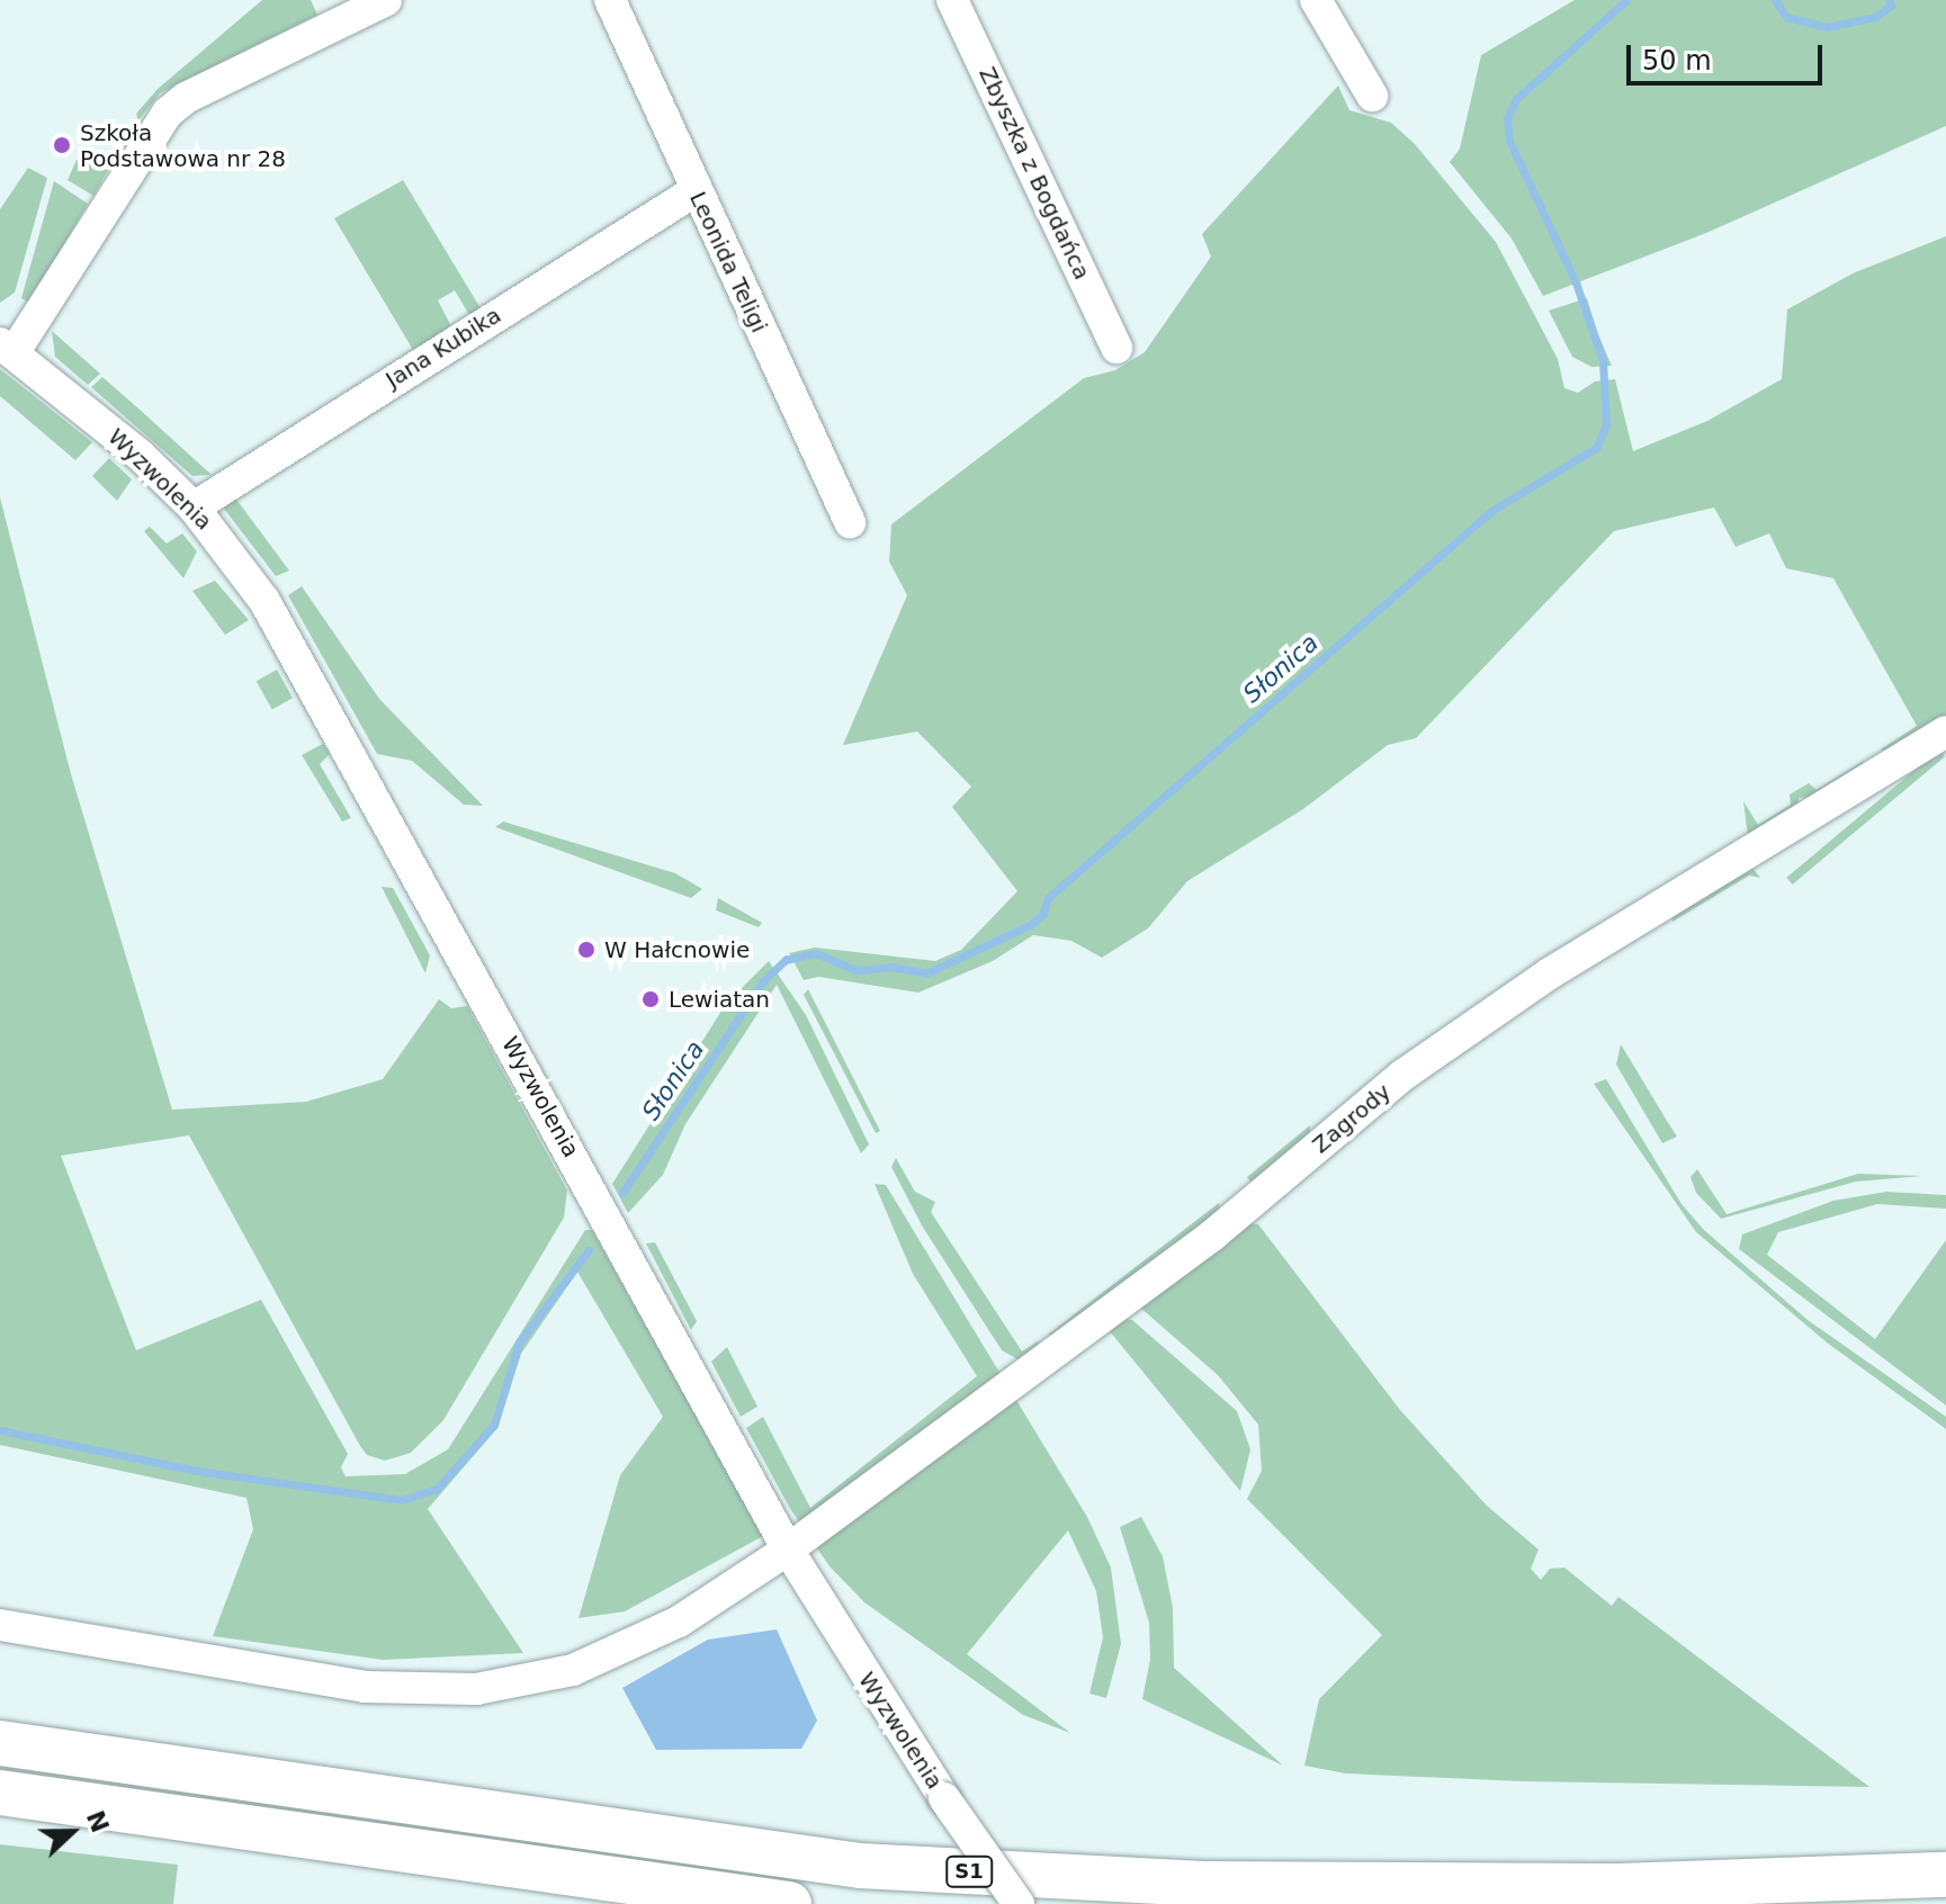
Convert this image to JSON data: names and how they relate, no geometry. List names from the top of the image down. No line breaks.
{"streets":{"highway":["S1"],"street":["Zbyszka z Bogdańca","Leonida Teligi","Jana Kubika","Wyzwolenia","Zagrody"]},"crossings":[["Leonida Teligi","Jana Kubika"],["Jana Kubika","Wyzwolenia"],["Wyzwolenia","Zagrody"]],"water":["Słonica"],"places":["Szkoła Podstawowa nr 28","W Hałcnowie","Lewiatan"],"scale_bar":"50 m","north":"right"}
